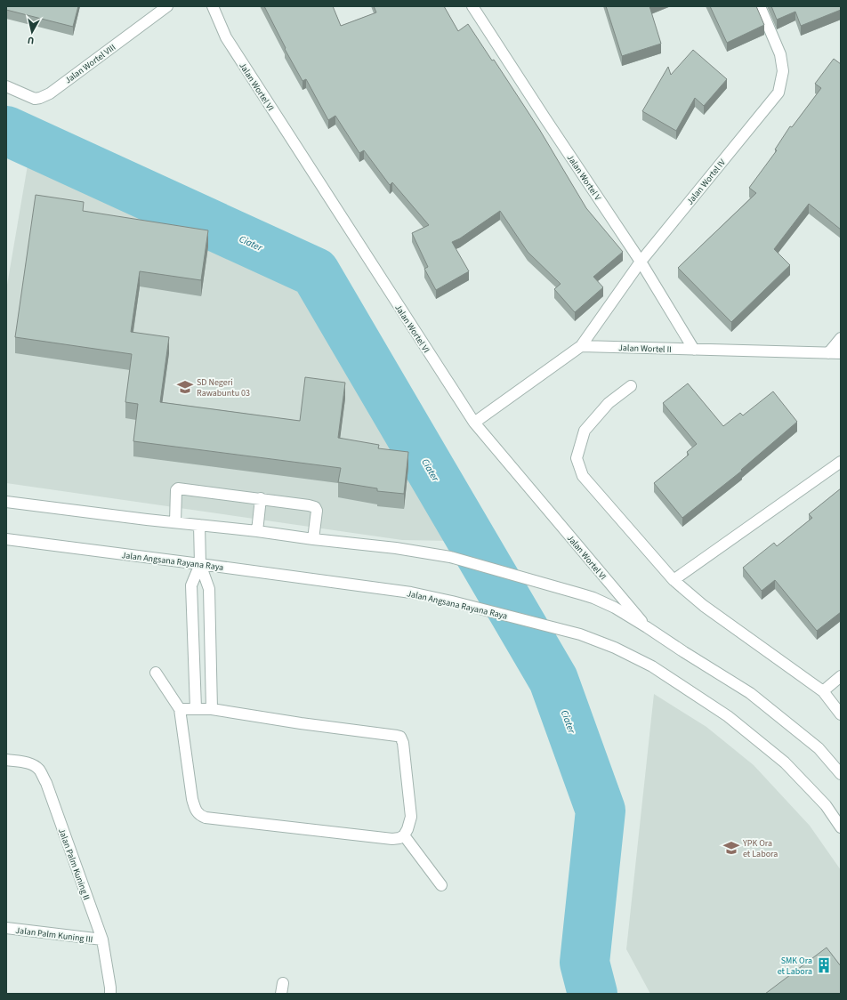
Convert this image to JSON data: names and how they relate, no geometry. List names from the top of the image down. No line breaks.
{"streets":{"street":["Jalan Wortel VIII","Jalan Wortel VI","Jalan Wortel V","Jalan Wortel IV","Jalan Wortel II","Jalan Angsana Rayana Raya","Jalan Palm Kuning II","Jalan Palm Kuning III"]},"crossings":[["Jalan Wortel V","Jalan Wortel IV"],["Jalan Wortel V","Jalan Wortel II"],["Jalan Wortel IV","Jalan Wortel II"],["Jalan Palm Kuning II","Jalan Palm Kuning III"]],"water":["Ciater"],"places":{"school or university":["SD Negeri Rawabuntu 03","YPK Ora et Labora"],"building":["SMK Ora et Labora"]},"north":"bottom"}
